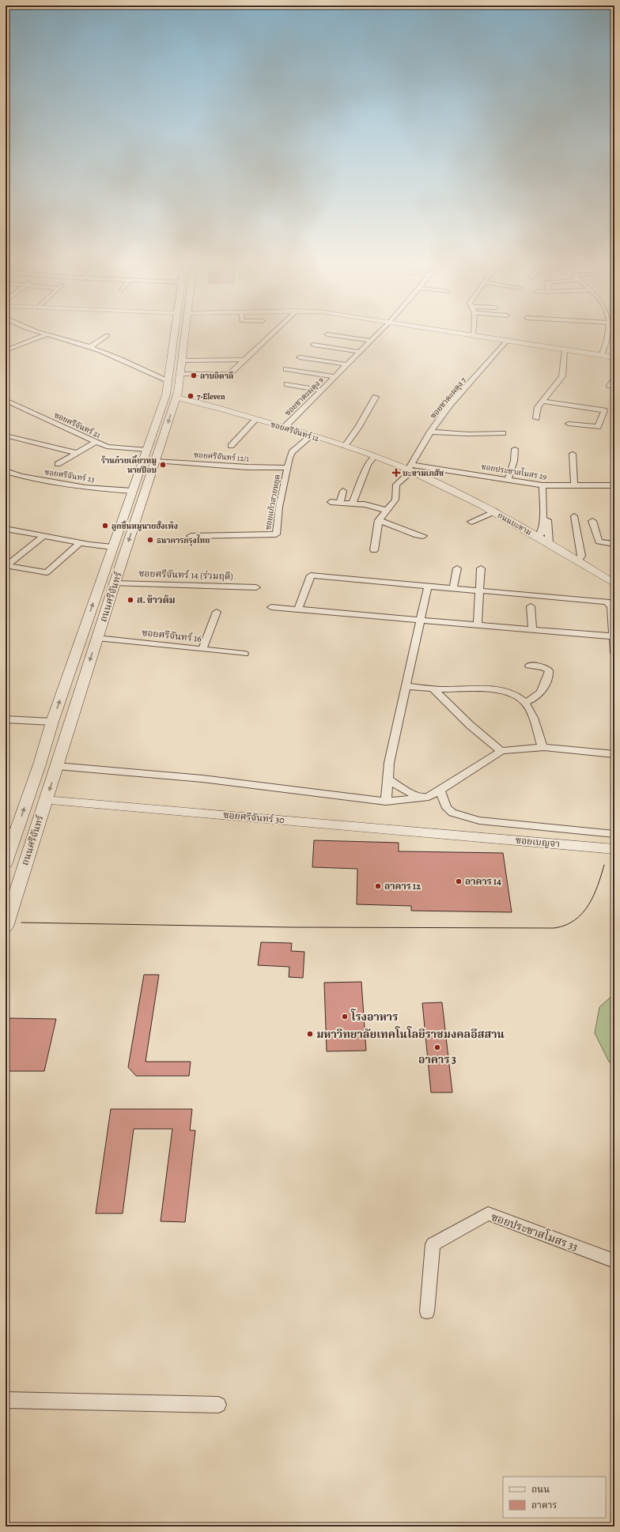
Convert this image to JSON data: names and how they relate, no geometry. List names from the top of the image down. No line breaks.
{"streets":{"main road":["ถนนศรีจันทร์"],"street":["ซอยชาตะผดุง 9","ซอยชาตะผดุง 7","ซอยศรีจันทร์ 21","ซอยศรีจันทร์ 12","ซอยศรีจันทร์ 12/1","ซอยประชาสโมสร 29","ซอยศรีจันทร์ 23","ซอยแก้วสายหยุด","ถนนบะขาม","ซอยศรีจันทร์ 14 (ร่วมฤดี)","ซอยศรีจันทร์ 16","ซอยศรีจันทร์ 30","ซอยเบญจา","ซอยประชาสโมสร 33"]},"crossings":[["ซอยชาตะผดุง 9","ซอยศรีจันทร์ 12"],["ซอยชาตะผดุง 7","ซอยศรีจันทร์ 12"],["ซอยชาตะผดุง 7","ซอยประชาสโมสร 29"],["ซอยชาตะผดุง 7","ถนนบะขาม"],["ซอยศรีจันทร์ 21","ถนนศรีจันทร์"],["ซอยศรีจันทร์ 12","ซอยประชาสโมสร 29"],["ซอยศรีจันทร์ 12","ซอยแก้วสายหยุด"],["ซอยศรีจันทร์ 12","ถนนบะขาม"],["ซอยศรีจันทร์ 12","ถนนศรีจันทร์"],["ซอยศรีจันทร์ 12/1","ซอยแก้วสายหยุด"],["ซอยศรีจันทร์ 12/1","ถนนศรีจันทร์"],["ซอยประชาสโมสร 29","ถนนบะขาม"],["ซอยศรีจันทร์ 23","ถนนศรีจันทร์"],["ซอยศรีจันทร์ 14 (ร่วมฤดี)","ถนนศรีจันทร์"],["ถนนศรีจันทร์","ซอยศรีจันทร์ 16"],["ถนนศรีจันทร์","ซอยศรีจันทร์ 30"],["ซอยศรีจันทร์ 30","ซอยเบญจา"]],"places":{"other":["ลาบอิตาลี","7-Eleven","ร้านก๋วยเตี๋ยวหมู นายป๊อบ","ลูกชิ้นหมูนายฮั้งเพ้ง","ธนาคารกรุงไทย","ส. ข้าวต้ม","อาคาร 14","อาคาร 12","โรงอาหาร","มหาวิทยาลัยเทคโนโลยีราชมงคลอีสสาน","อาคาร 3"],"health":["บะขามเภสัช"]},"legend":["ถนน","อาคาร"]}
